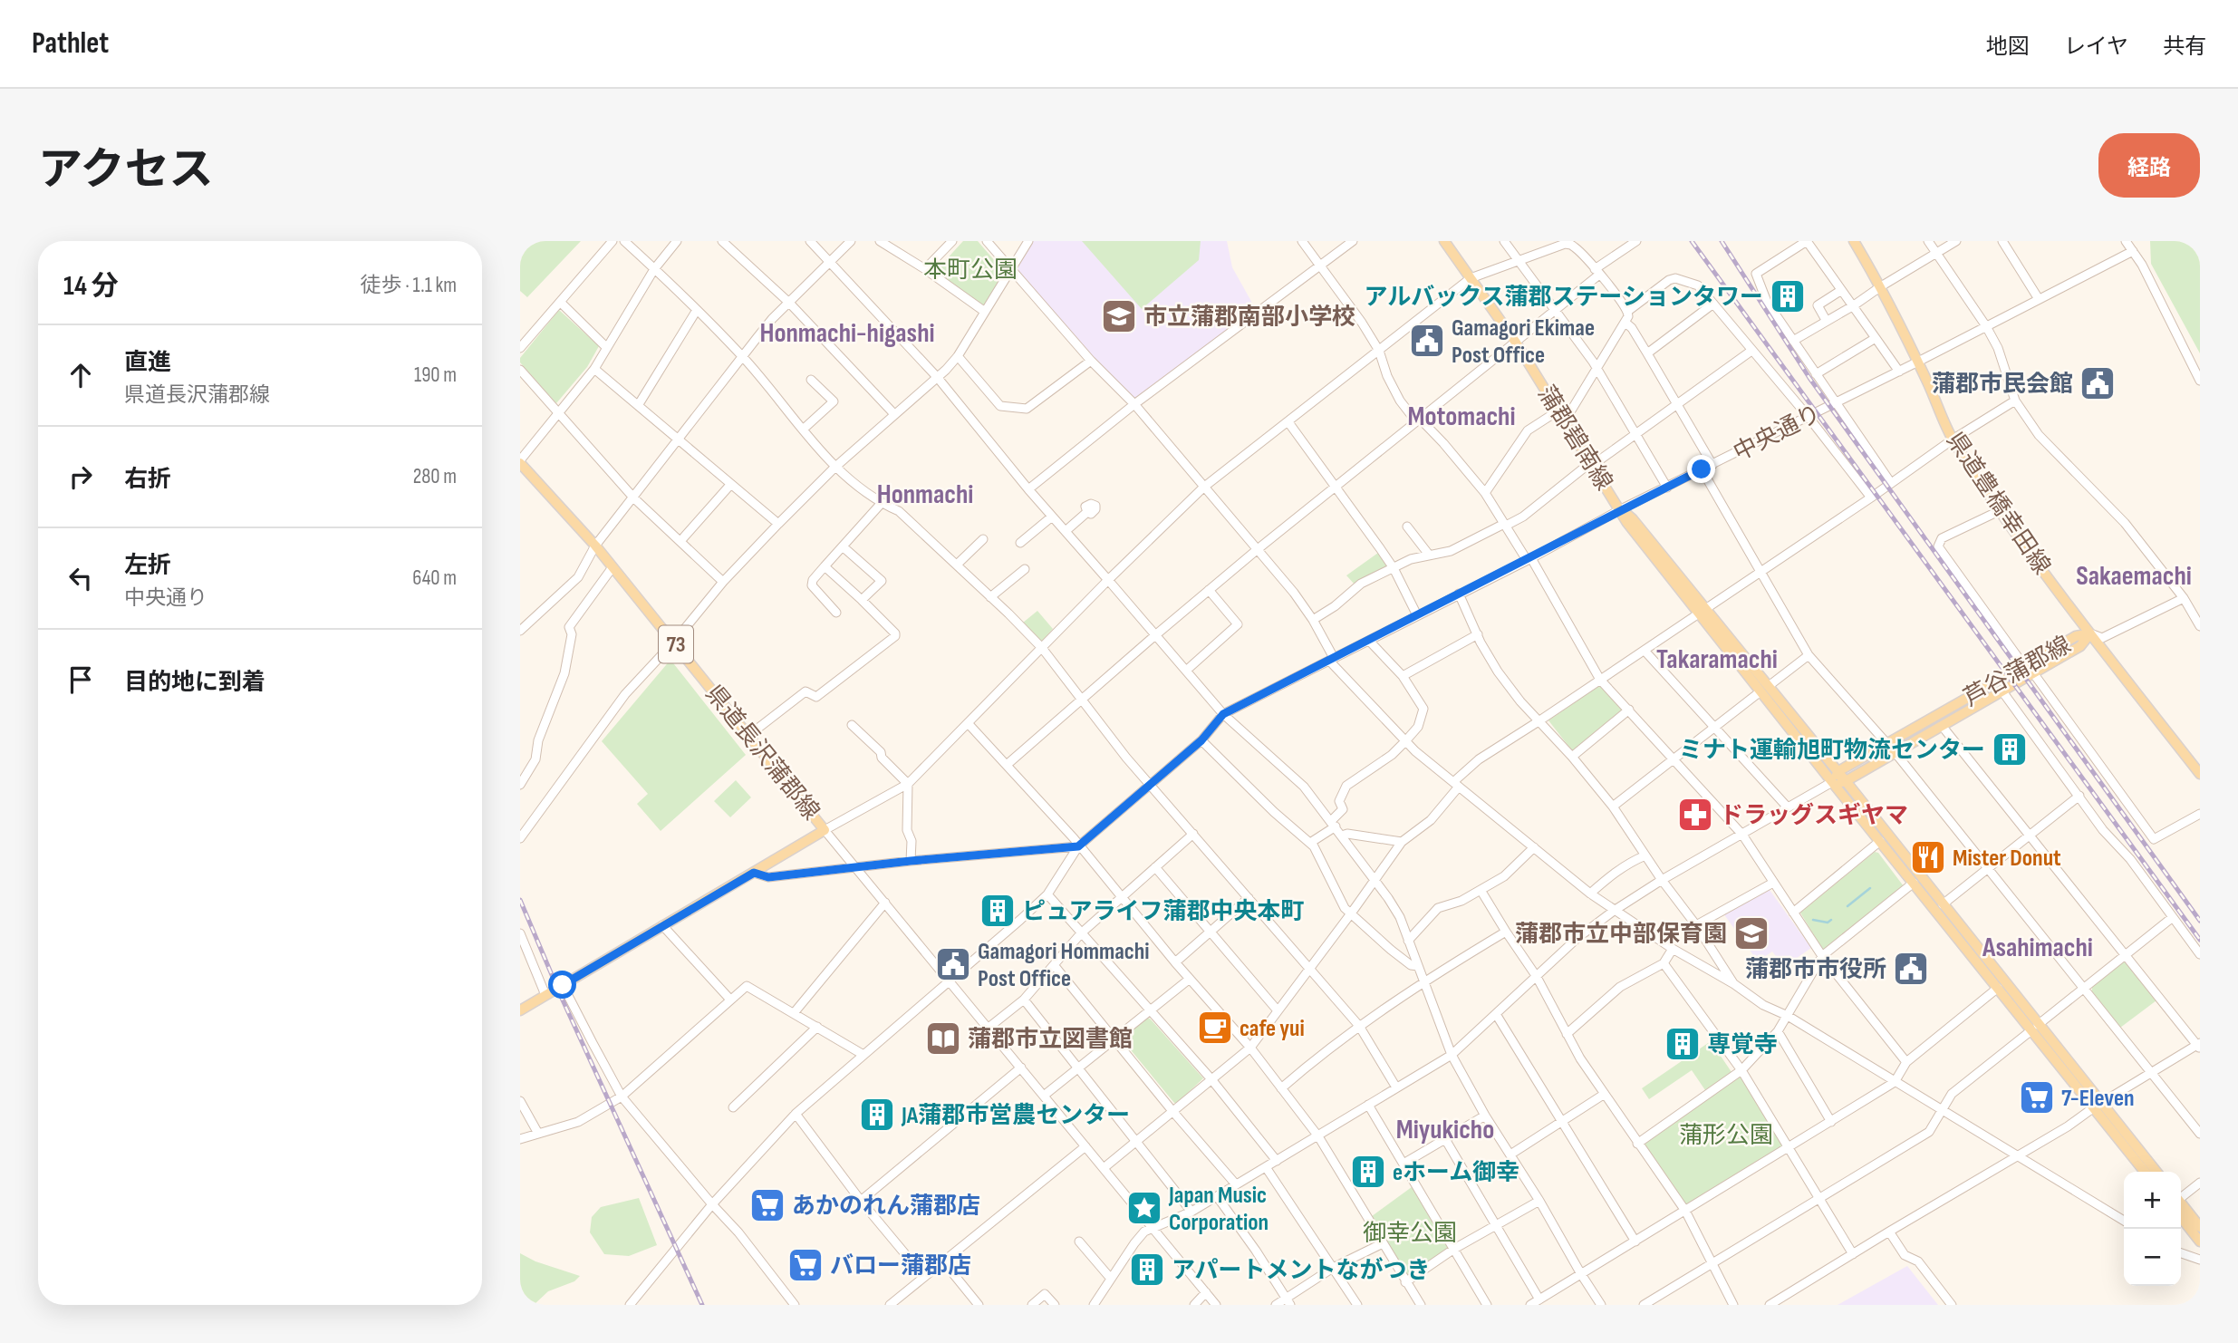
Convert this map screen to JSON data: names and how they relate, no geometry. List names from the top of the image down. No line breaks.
{"streets":{"main road":["蒲郡碧南線","県道豊橋幸田線","73","芦谷蒲郡線","県道長沢蒲郡線"],"street":["中央通り"]},"crossings":[["中央通り","蒲郡碧南線"],["中央通り","県道豊橋幸田線"],["蒲郡碧南線","芦谷蒲郡線"],["県道豊橋幸田線","芦谷蒲郡線"]],"districts":["Honmachi-higashi","Motomachi","Honmachi","Sakaemachi","Takaramachi","Asahimachi","Miyukicho"],"parks":["本町公園","蒲形公園","御幸公園"],"places":{"building":["アルバックス蒲郡ステーションタワー","ミナト運輸旭町物流センター","ピュアライフ蒲郡中央本町","専覚寺","JA蒲郡市営農センター","eホーム御幸","アパートメントながつき"],"school or university":["市立蒲郡南部小学校","蒲郡市立中部保育園"],"public building":["Gamagori Ekimae Post Office","蒲郡市民会館","Gamagori Hommachi Post Office","蒲郡市市役所"],"pharmacy":["ドラッグスギヤマ"],"restaurant":["Mister Donut"],"cafe":["cafe yui"],"library":["蒲郡市立図書館"],"supermarket":["7-Eleven","あかのれん蒲郡店","バロー蒲郡店"],"place":["Japan Music Corporation"]},"page":{"header":"Pathlet","nav":["地図","レイヤ","共有"],"title":"アクセス","buttons":"経路","heading":["14 分","徒歩 · 1.1 km"],"list":[["直進","県道長沢蒲郡線","190 m"],["右折","280 m"],["左折","中央通り","640 m"],"目的地に到着"],"map_buttons":["+","−"]}}
